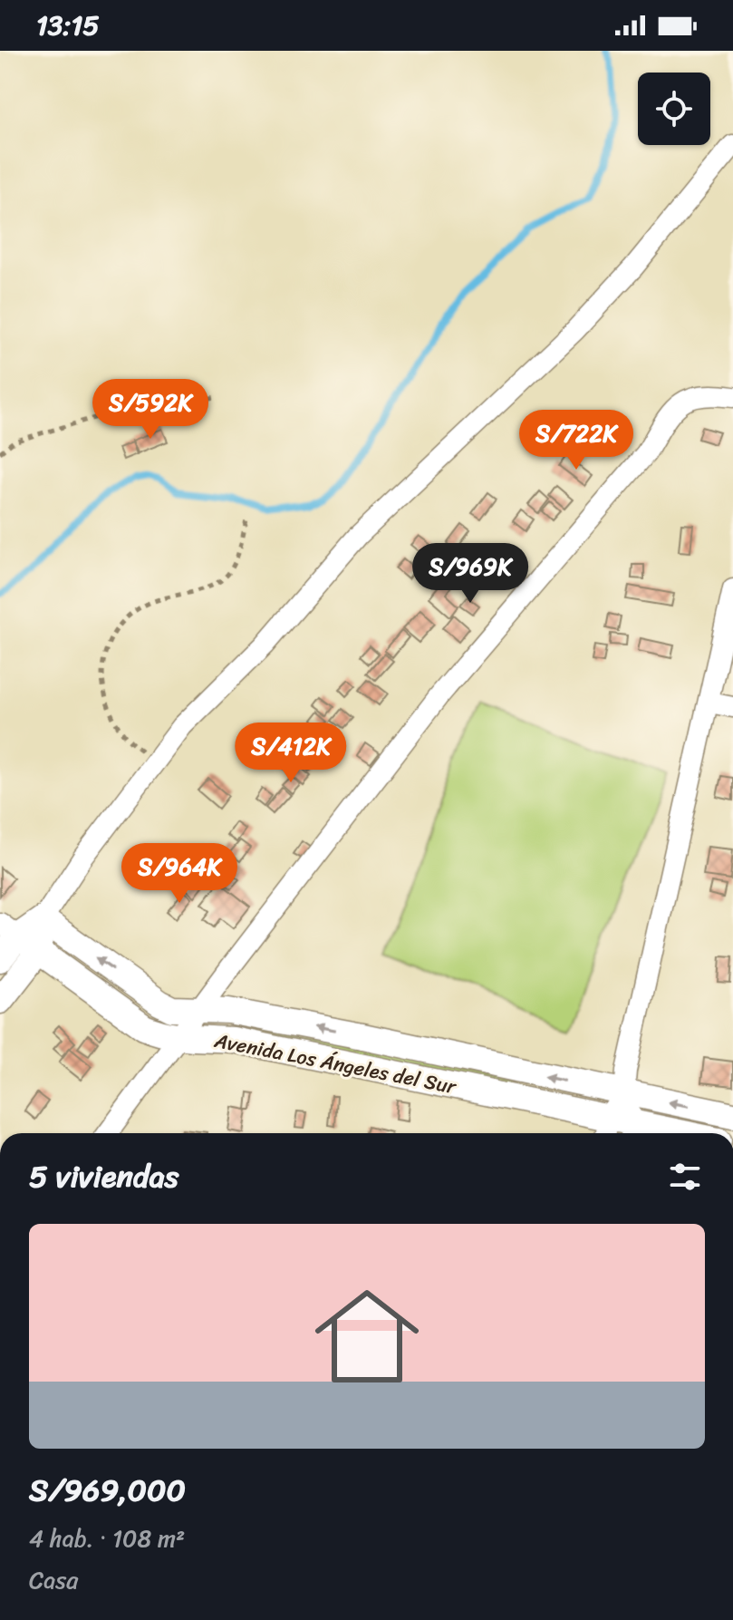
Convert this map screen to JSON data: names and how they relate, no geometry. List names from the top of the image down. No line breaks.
{"streets":{"street":["Avenida Los Ángeles del Sur"]},"page":{"status":"13:15","price":["S/592K","S/722K","S/969K","S/412K","S/964K"],"heading":"5 viviendas","list":[{"name":"S/969,000","note":"4 hab. · 108 m² · Casa"}]}}
